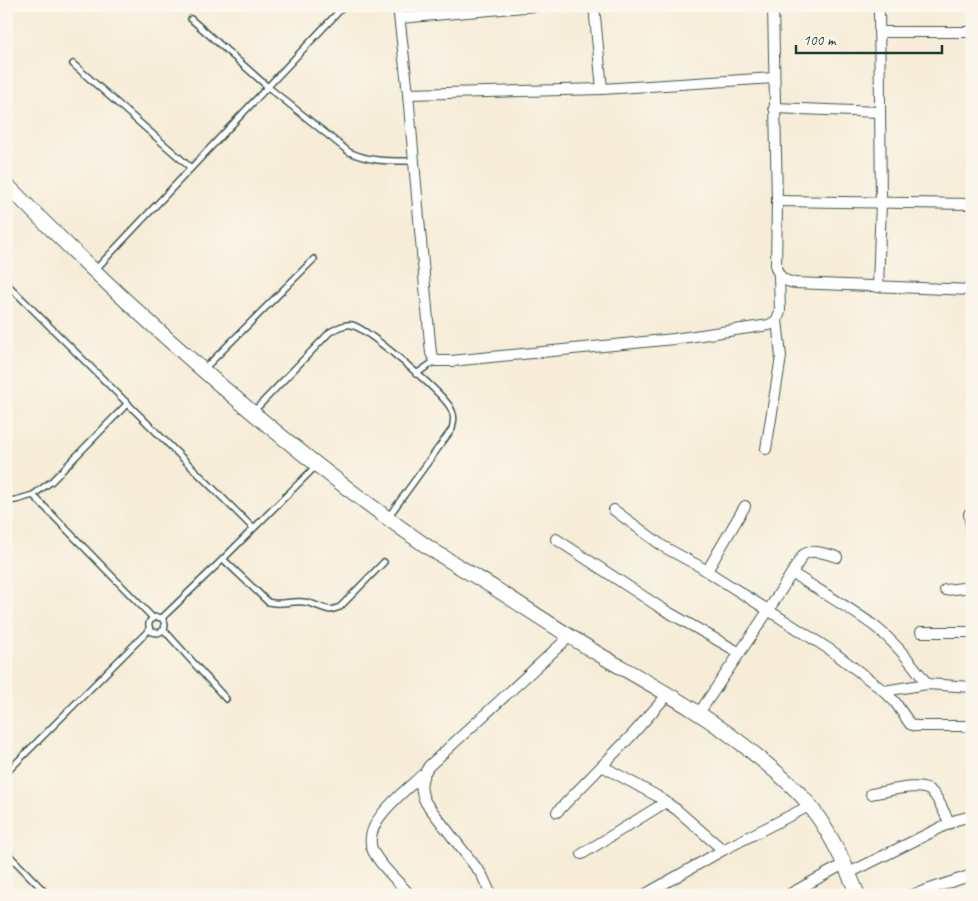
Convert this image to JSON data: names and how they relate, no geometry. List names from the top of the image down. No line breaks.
{"scale_bar":"100 m"}
